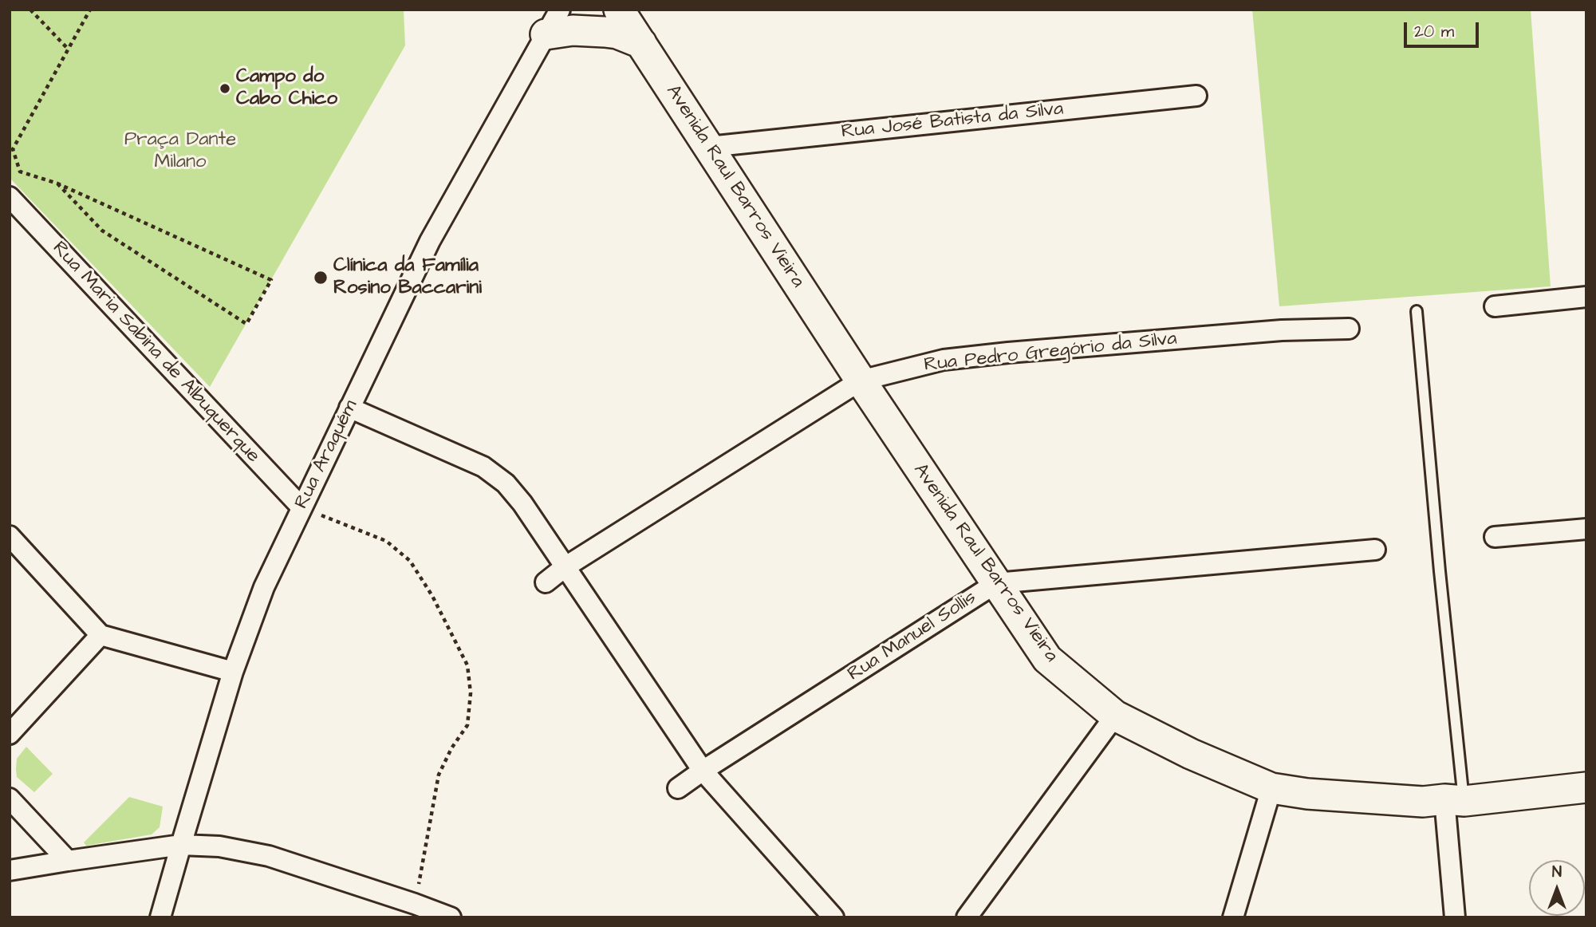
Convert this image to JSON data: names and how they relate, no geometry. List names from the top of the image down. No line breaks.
{"streets":{"street":["Rua José Batista da Silva","Avenida Raul Barros Vieira","Rua Maria Sabina de Albuquerque","Rua Pedro Gregório da Silva","Rua Araquém","Rua Manuel Sollis"]},"crossings":[["Rua José Batista da Silva","Avenida Raul Barros Vieira"],["Avenida Raul Barros Vieira","Rua Pedro Gregório da Silva"],["Avenida Raul Barros Vieira","Rua Manuel Sollis"],["Rua Maria Sabina de Albuquerque","Rua Araquém"]],"parks":["Praça Dante Milano"],"places":["Campo do Cabo Chico","Clínica da Família Rosino Baccarini"],"scale_bar":"20 m","north":"top"}
